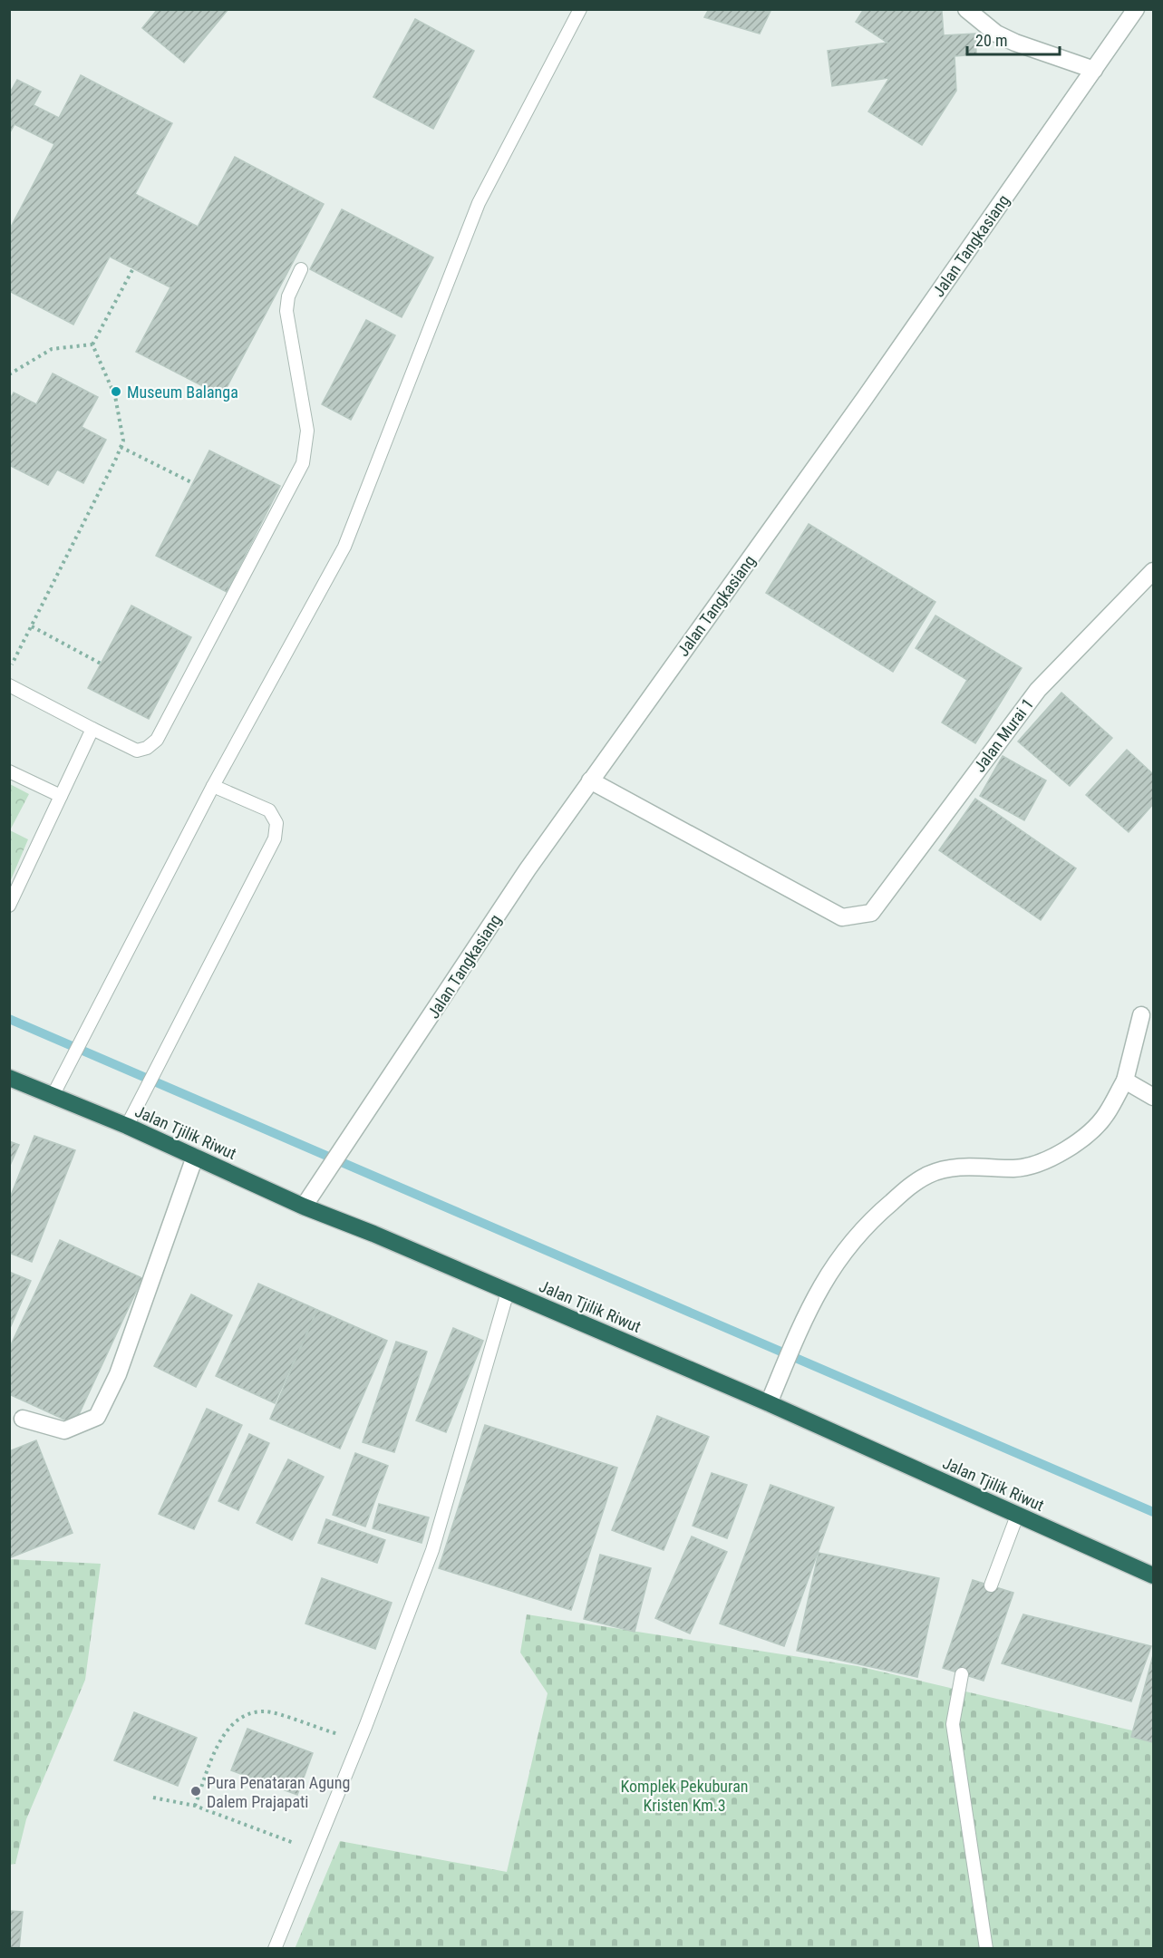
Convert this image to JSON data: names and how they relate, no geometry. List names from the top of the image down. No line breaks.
{"streets":{"highway":["Jalan Tjilik Riwut"],"street":["Jalan Tangkasiang","Jalan Murai 1"]},"crossings":[["Jalan Tangkasiang","Jalan Murai 1"],["Jalan Tangkasiang","Jalan Tjilik Riwut"]],"parks":["Komplek Pekuburan Kristen Km.3"],"places":["Museum Balanga","Pura Penataran Agung Dalem Prajapati"],"scale_bar":"20 m"}
